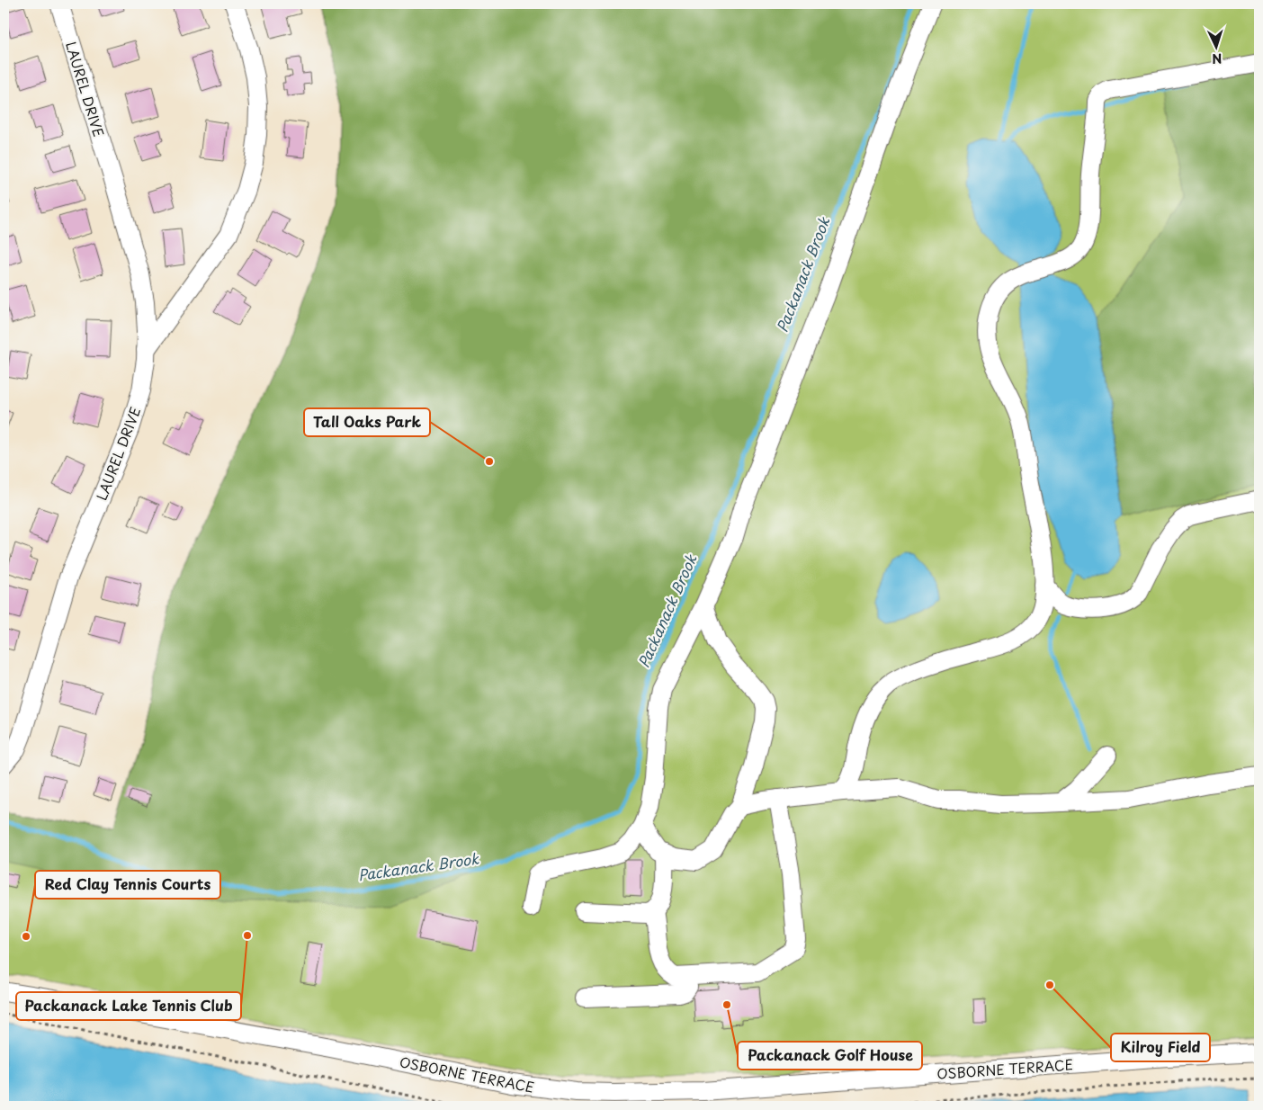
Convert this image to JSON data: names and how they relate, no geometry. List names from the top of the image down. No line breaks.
{"streets":{"street":["LAUREL DRIVE","OSBORNE TERRACE"]},"water":["Packanack Brook"],"places":["Tall Oaks Park","Packanack Lake Tennis Club","Red Clay Tennis Courts","Kilroy Field","Packanack Golf House"],"north":"bottom"}
